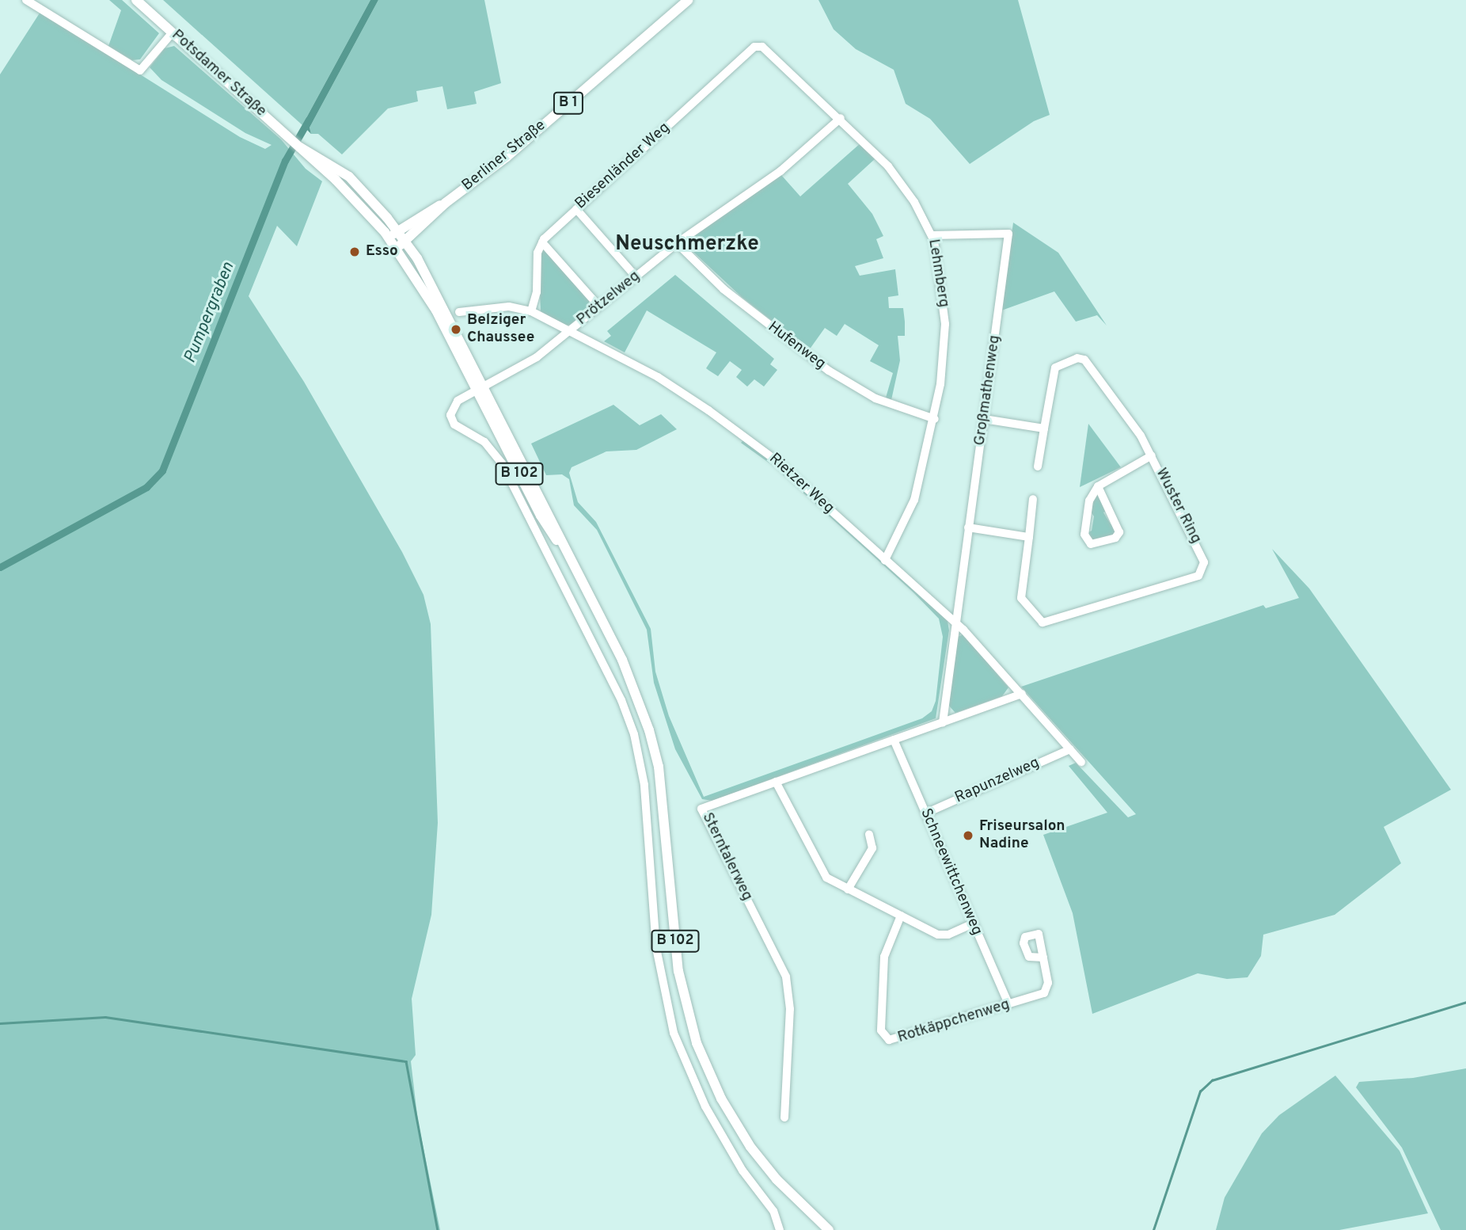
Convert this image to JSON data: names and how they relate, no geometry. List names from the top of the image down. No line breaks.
{"streets":{"main road":["Potsdamer Straße","B 1","Berliner Straße","B 102"],"street":["Biesenländer Weg","Lehmberg","Prötzelweg","Hufenweg","Großmathenweg","Rietzer Weg","Wuster Ring","Rapunzelweg","Sterntalerweg","Schneewittchenweg","Rotkäppchenweg"]},"crossings":[["Potsdamer Straße","Berliner Straße"],["Potsdamer Straße","B 102"],["Berliner Straße","B 102"],["Biesenländer Weg","Lehmberg"],["Lehmberg","Prötzelweg"],["Lehmberg","Hufenweg"],["Lehmberg","Großmathenweg"],["Lehmberg","Rietzer Weg"],["Prötzelweg","Hufenweg"],["Prötzelweg","B 102"],["Prötzelweg","Rietzer Weg"],["Großmathenweg","Rietzer Weg"],["Rietzer Weg","Rapunzelweg"],["Rietzer Weg","Sterntalerweg"],["Rapunzelweg","Schneewittchenweg"],["Sterntalerweg","Schneewittchenweg"],["Schneewittchenweg","Rotkäppchenweg"]],"districts":["Neuschmerzke"],"water":["Pumpergraben"],"places":["Esso","Belziger Chaussee","Friseursalon Nadine"]}
